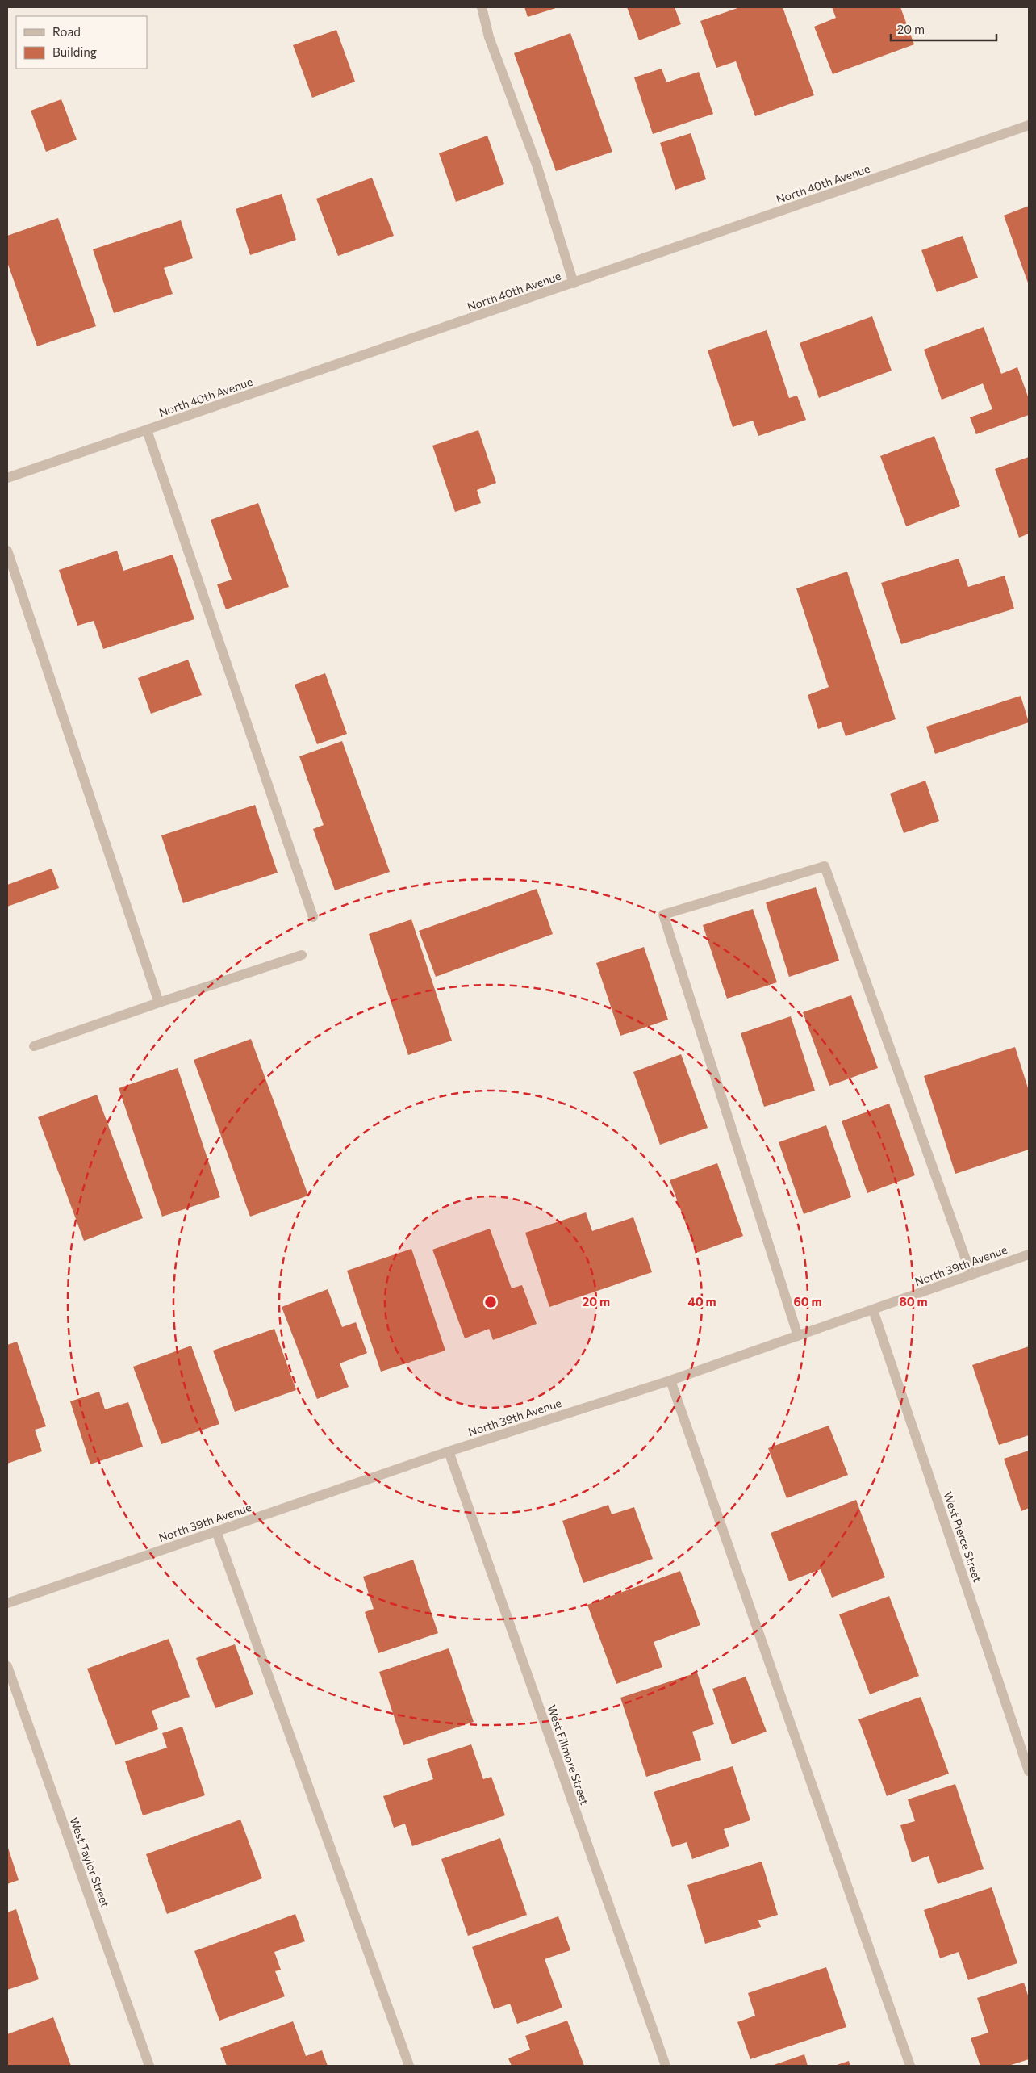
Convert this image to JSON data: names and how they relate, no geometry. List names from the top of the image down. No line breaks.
{"streets":{"street":["North 40th Avenue","North 39th Avenue","West Pierce Street","West Fillmore Street","West Taylor Street"]},"crossings":[["North 39th Avenue","West Pierce Street"],["North 39th Avenue","West Fillmore Street"]],"legend":["Road","Building"],"scale_bar":"20 m","rings":["20 m","40 m","60 m","80 m"]}
